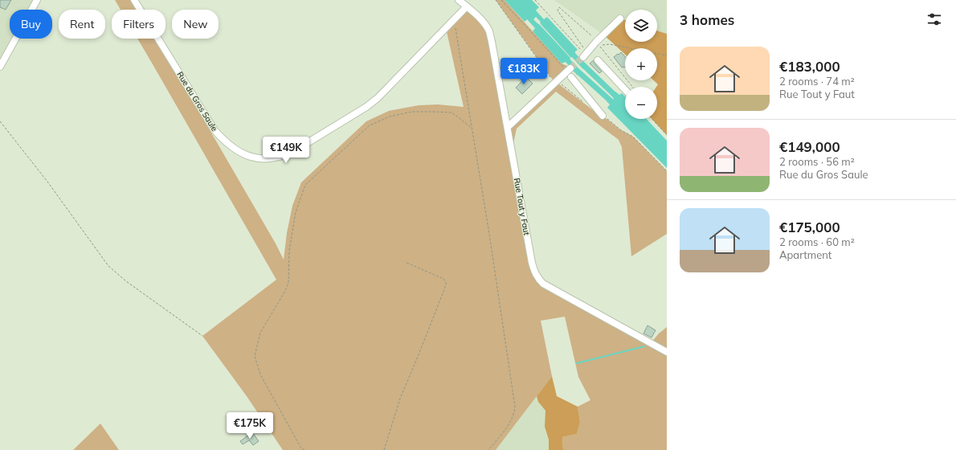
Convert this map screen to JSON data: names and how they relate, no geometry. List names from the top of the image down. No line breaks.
{"streets":{"street":["Rue du Gros Saule","Rue Tout y Faut"]},"crossings":[["Rue du Gros Saule","Rue Tout y Faut"]],"page":{"heading":"3 homes","map_buttons":["+","−"],"chip":["Buy","Rent","Filters","New"],"list":[{"name":"€183,000","note":"2 rooms · 74 m² · Rue Tout y Faut"},{"name":"€149,000","note":"2 rooms · 56 m² · Rue du Gros Saule"},{"name":"€175,000","note":"2 rooms · 60 m² · Apartment"}],"price":["€183K","€149K","€175K"]}}
